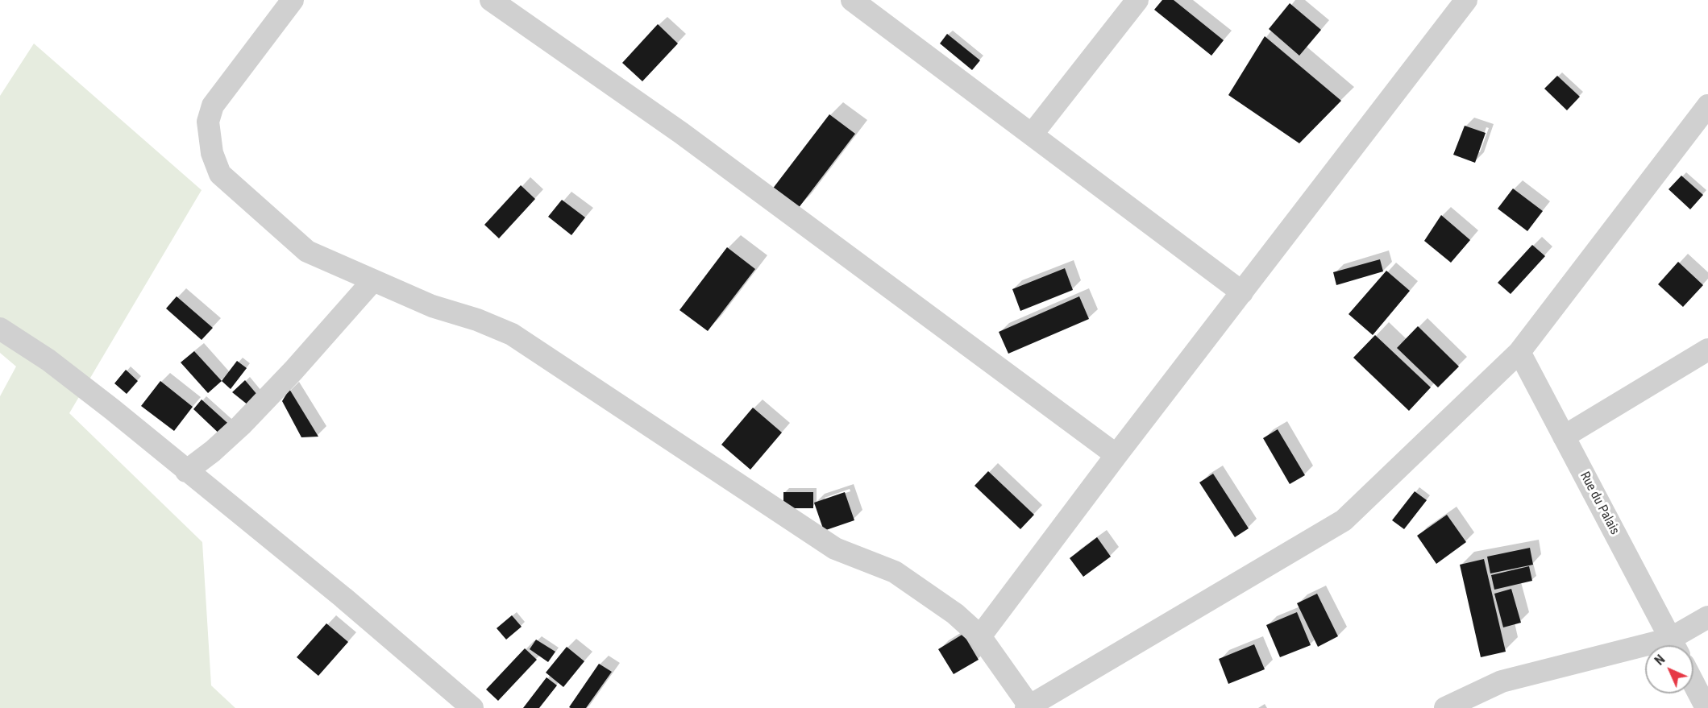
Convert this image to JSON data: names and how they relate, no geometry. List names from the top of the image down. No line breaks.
{"streets":{"street":["Rue du Palais"]},"north":"top left"}
